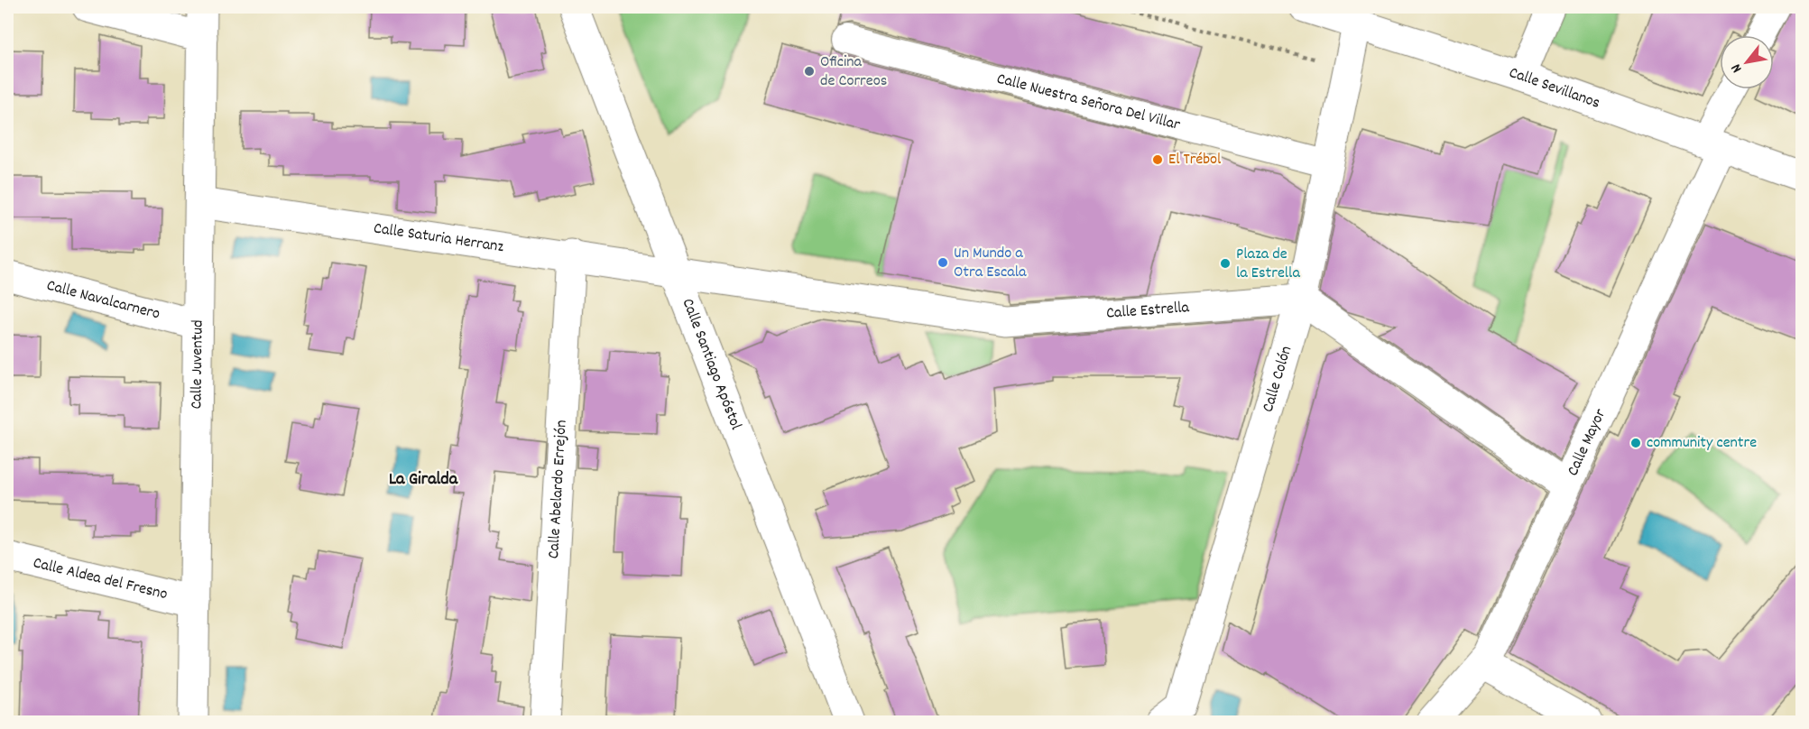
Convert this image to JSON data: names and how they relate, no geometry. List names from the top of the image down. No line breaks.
{"streets":{"street":["Calle Sevillanos","Calle Nuestra Señora Del Villar","Calle Saturia Herranz","Calle Navalcarnero","Calle Estrella","Calle Juventud","Calle Santiago Apóstol","Calle Colón","Calle Mayor","Calle Abelardo Errejón","Calle Aldea del Fresno"]},"crossings":[["Calle Sevillanos","Calle Colón"],["Calle Sevillanos","Calle Mayor"],["Calle Nuestra Señora Del Villar","Calle Colón"],["Calle Saturia Herranz","Calle Estrella"],["Calle Saturia Herranz","Calle Juventud"],["Calle Saturia Herranz","Calle Santiago Apóstol"],["Calle Saturia Herranz","Calle Abelardo Errejón"],["Calle Navalcarnero","Calle Juventud"],["Calle Estrella","Calle Santiago Apóstol"],["Calle Estrella","Calle Colón"],["Calle Juventud","Calle Aldea del Fresno"]],"districts":["La Giralda"],"places":["Oficina de Correos","El Trébol","Un Mundo a Otra Escala","Plaza de la Estrella","community centre"],"north":"bottom left"}
